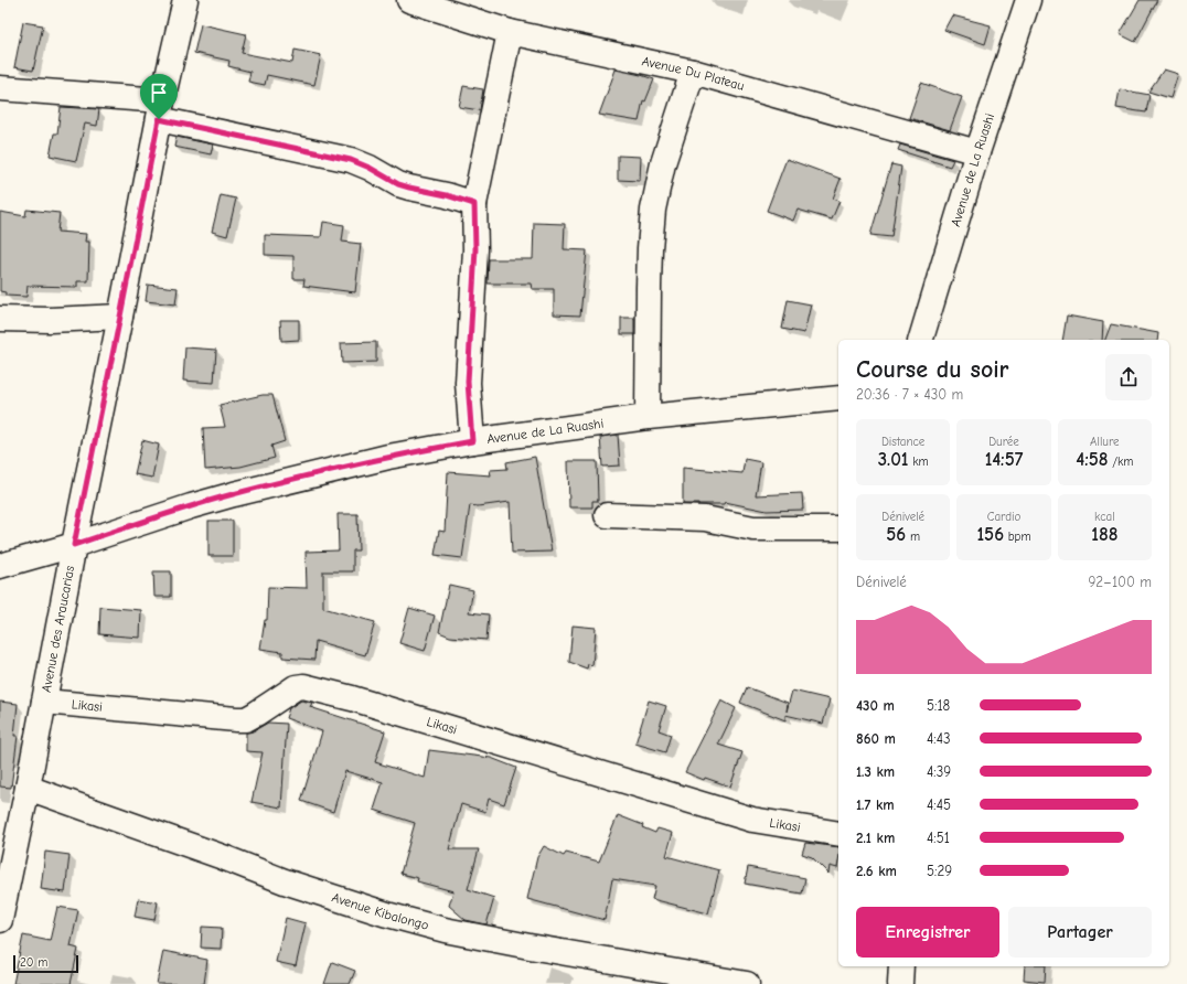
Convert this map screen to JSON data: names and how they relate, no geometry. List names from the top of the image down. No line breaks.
{"streets":{"street":["Avenue Du Plateau","Avenue de La Ruashi","Avenue des Araucarias","Likasi","Avenue Kibalongo"]},"crossings":[["Avenue Du Plateau","Avenue de La Ruashi"],["Avenue de La Ruashi","Avenue des Araucarias"],["Avenue des Araucarias","Likasi"],["Avenue des Araucarias","Avenue Kibalongo"]],"scale_bar":"20 m","page":{"heading":["Course du soir","20:36 · 7 × 430 m"],"stats":[["Distance","3.01 km"],["Durée","14:57"],["Allure","4:58 /km"],["Dénivelé","56 m"],["Cardio","156 bpm"],["kcal","188"]],"chart":["Dénivelé","92–100 m"],"list":[{"name":"430 m","note":"5:18"},{"name":"860 m","note":"4:43"},{"name":"1.3 km","note":"4:39"},{"name":"1.7 km","note":"4:45"},{"name":"2.1 km","note":"4:51"},{"name":"2.6 km","note":"5:29"}],"buttons":["Enregistrer","Partager"],"scale":"20 m"}}
